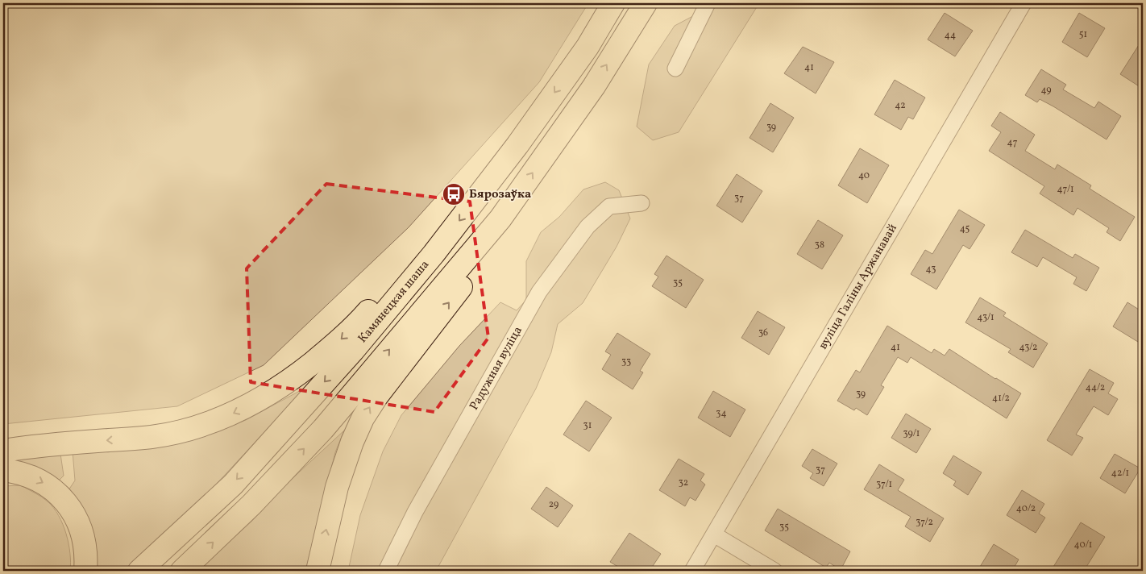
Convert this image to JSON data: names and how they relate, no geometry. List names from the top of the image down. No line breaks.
{"streets":{"main road":["Камянецкая шаша"],"street":["вуліца Галіны Аржанавай","Радужная вуліца"]},"places":{"bus stop":["Бярозаўка"]},"house_numbers":["51","44","41","49","42","39","47","40","47/1","37","45","38","43","35","43/1","36","41","43/2","33","44/2","39","41/2","34","31","39/1","37","42/1","32","37/1","29","40/2","37/2","35","40/1"]}
